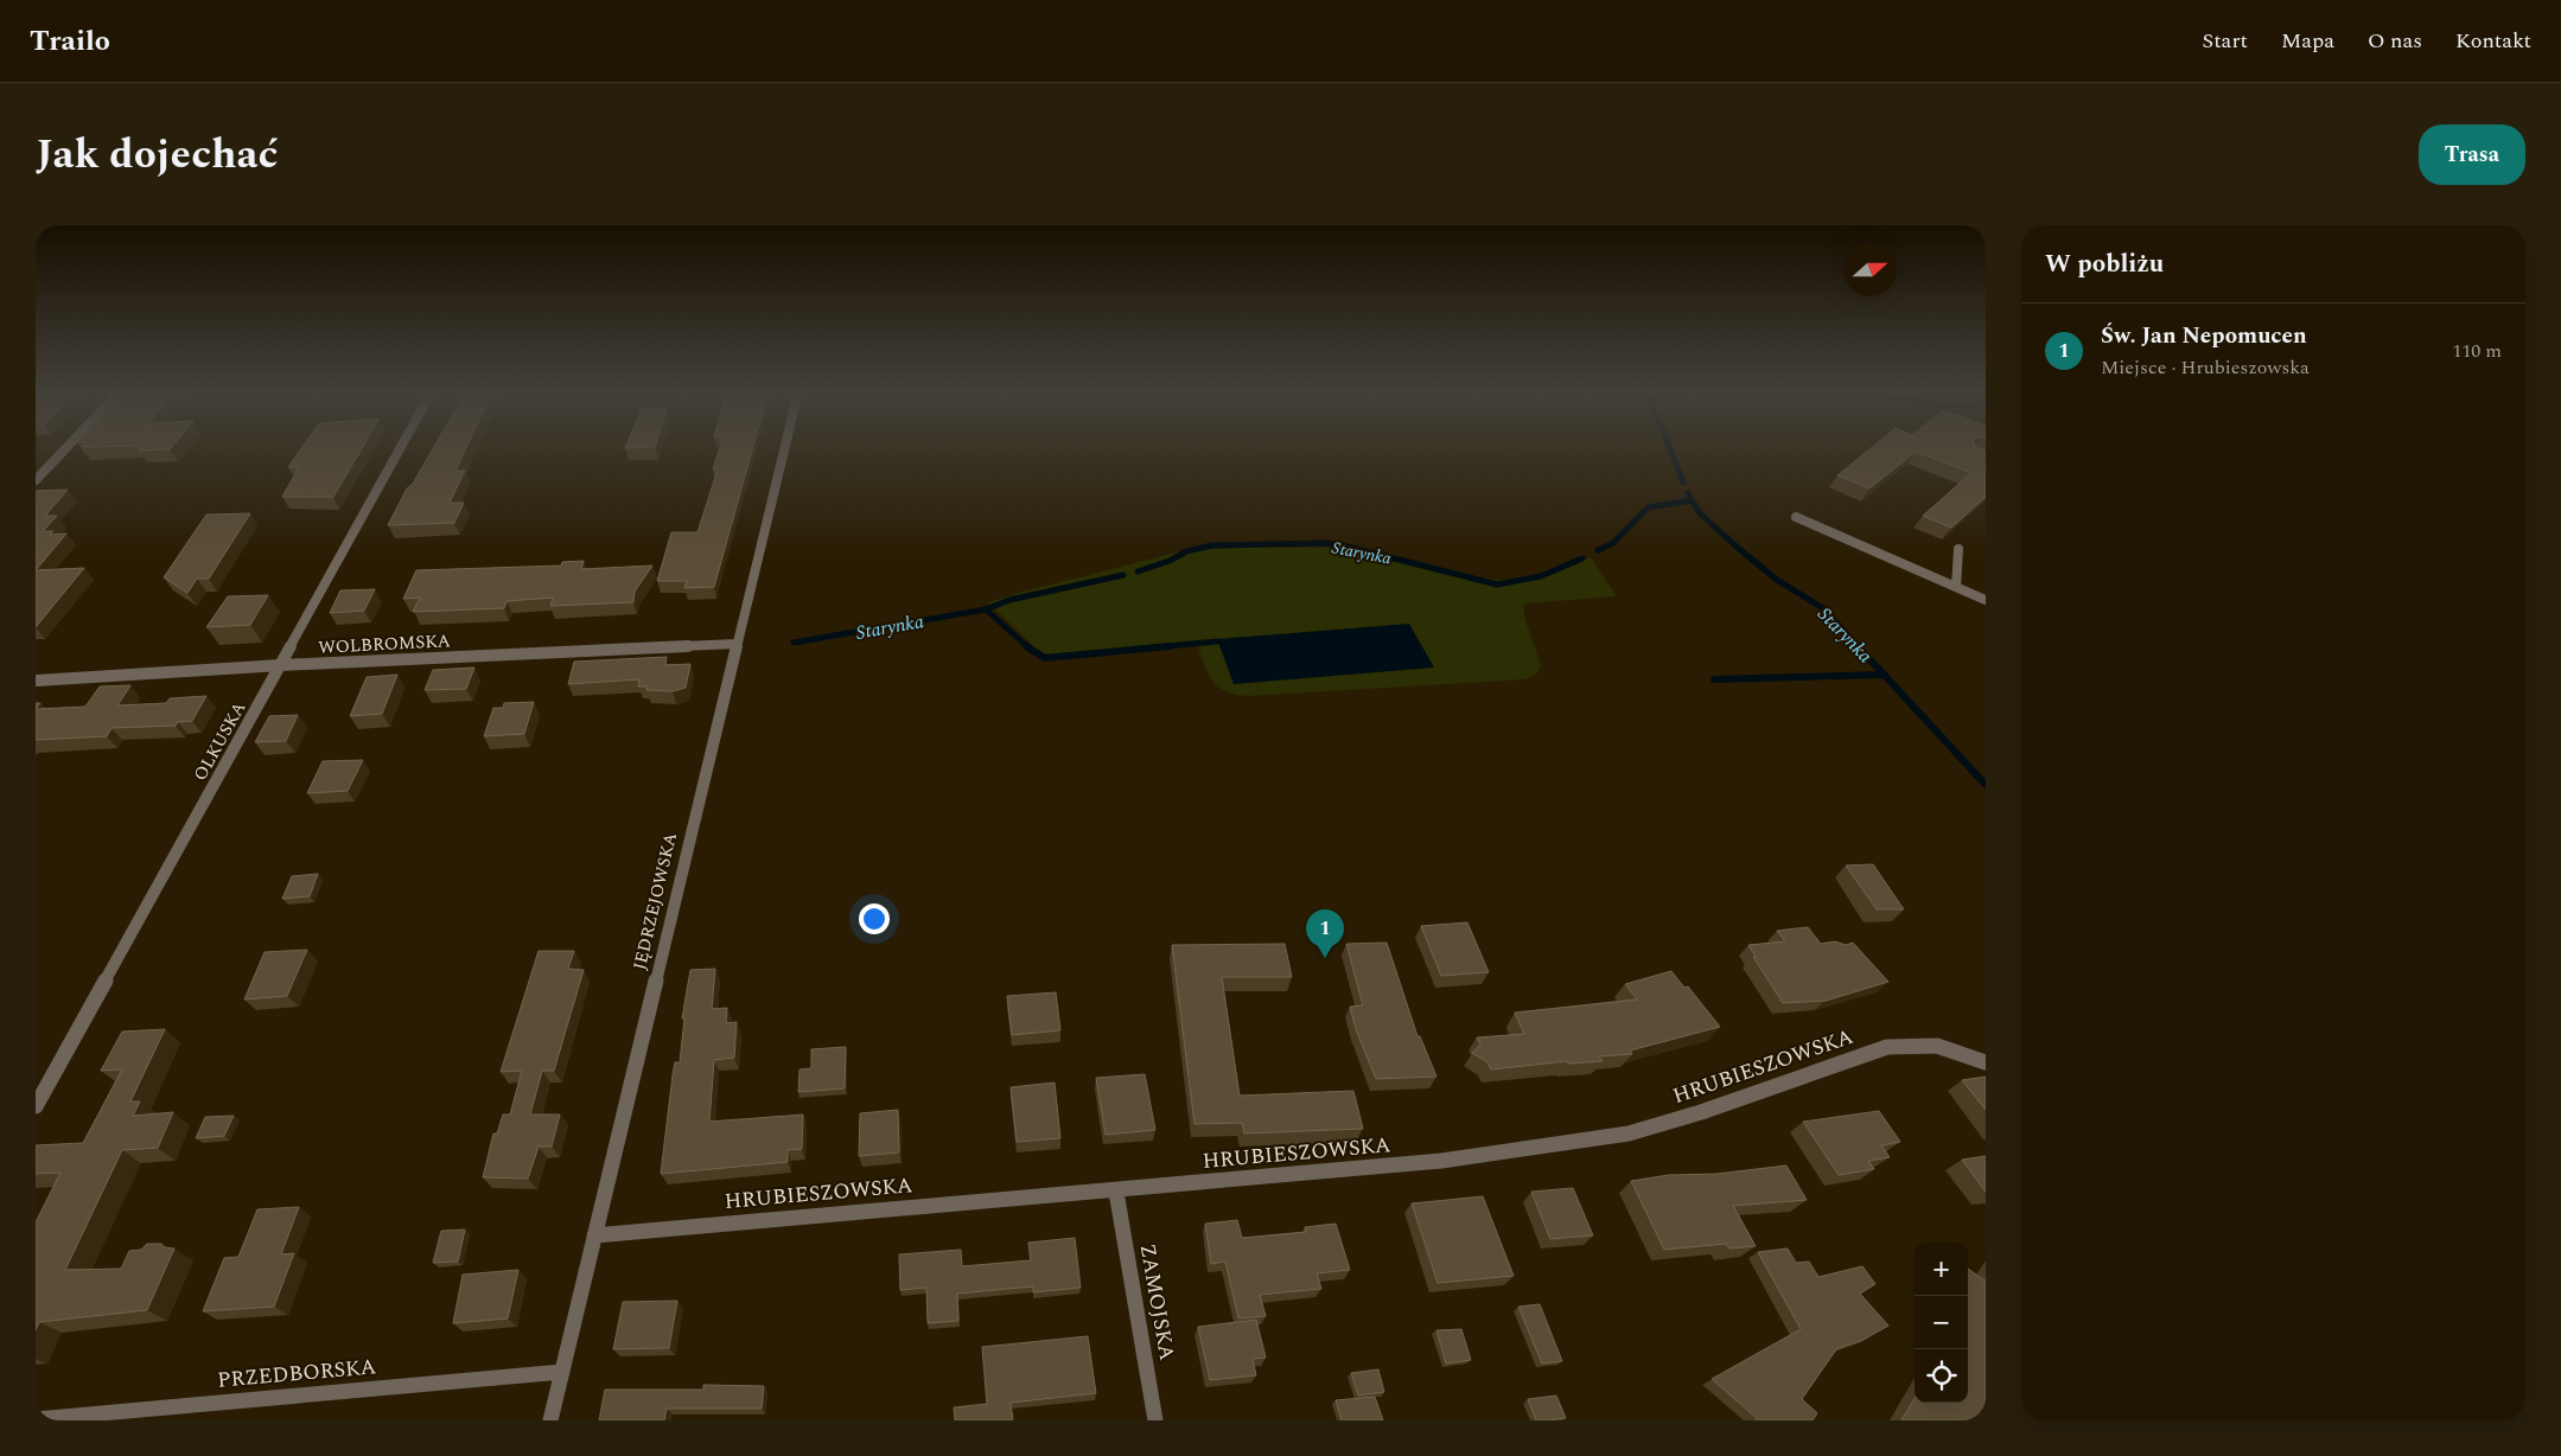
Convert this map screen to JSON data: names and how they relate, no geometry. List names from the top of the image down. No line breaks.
{"streets":{"street":["WOLBROMSKA","OLKUSKA","JĘDRZEJOWSKA","HRUBIESZOWSKA","ZAMOJSKA","PRZEDBORSKA"]},"crossings":[["WOLBROMSKA","OLKUSKA"],["WOLBROMSKA","JĘDRZEJOWSKA"],["JĘDRZEJOWSKA","HRUBIESZOWSKA"],["JĘDRZEJOWSKA","PRZEDBORSKA"],["HRUBIESZOWSKA","ZAMOJSKA"]],"water":["Starynka"],"north":"right","page":{"header":"Trailo","nav":["Start","Mapa","O nas","Kontakt"],"title":"Jak dojechać","buttons":"Trasa","heading":"W pobliżu","list":[{"mark":"1","name":"Św. Jan Nepomucen","note":"Miejsce · Hrubieszowska","value":"110 m"}],"pins":"1","map_buttons":["+","−"]}}
